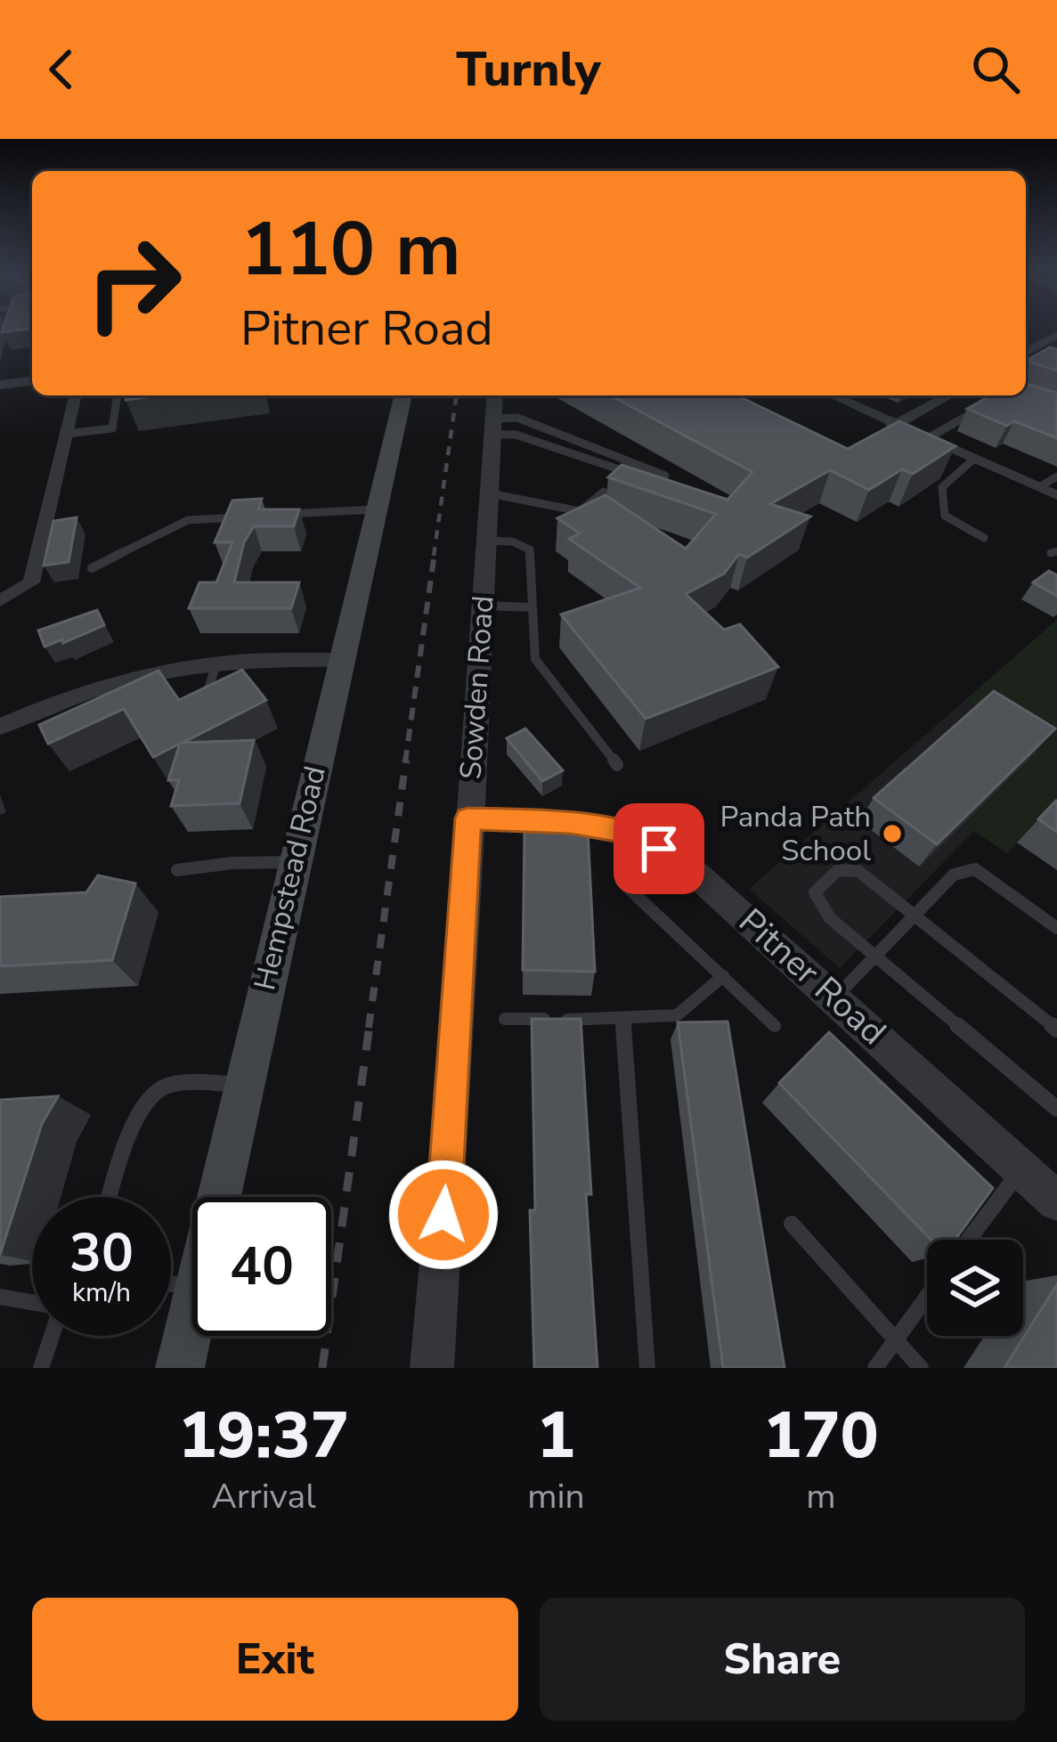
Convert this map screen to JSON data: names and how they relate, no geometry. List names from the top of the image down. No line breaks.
{"streets":{"main road":["Hempstead Road"],"street":["Sowden Road","Pitner Road"]},"crossings":[["Sowden Road","Pitner Road"]],"places":["Panda Path School"],"page":{"header":"Turnly","turn":["110 m","Pitner Road"],"speed":"30 km/h","limit":"40","eta":["19:37","Arrival","1","min","170","m"],"buttons":["Exit","Share"]}}
